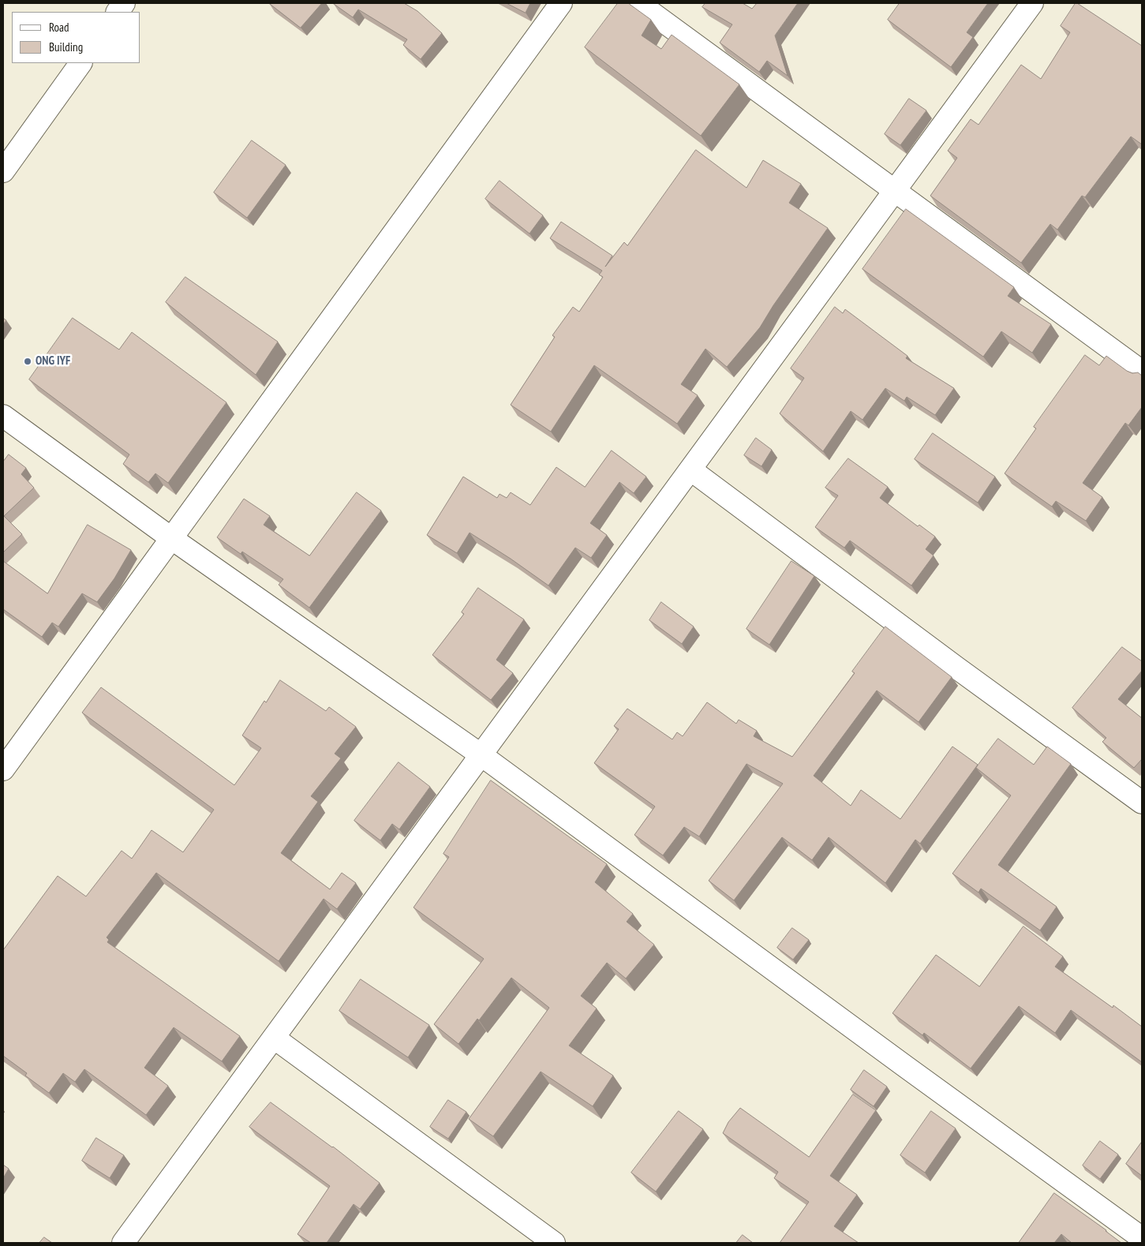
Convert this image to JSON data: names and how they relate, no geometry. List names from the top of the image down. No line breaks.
{"places":["ONG IYF"],"legend":["Road","Building"]}
